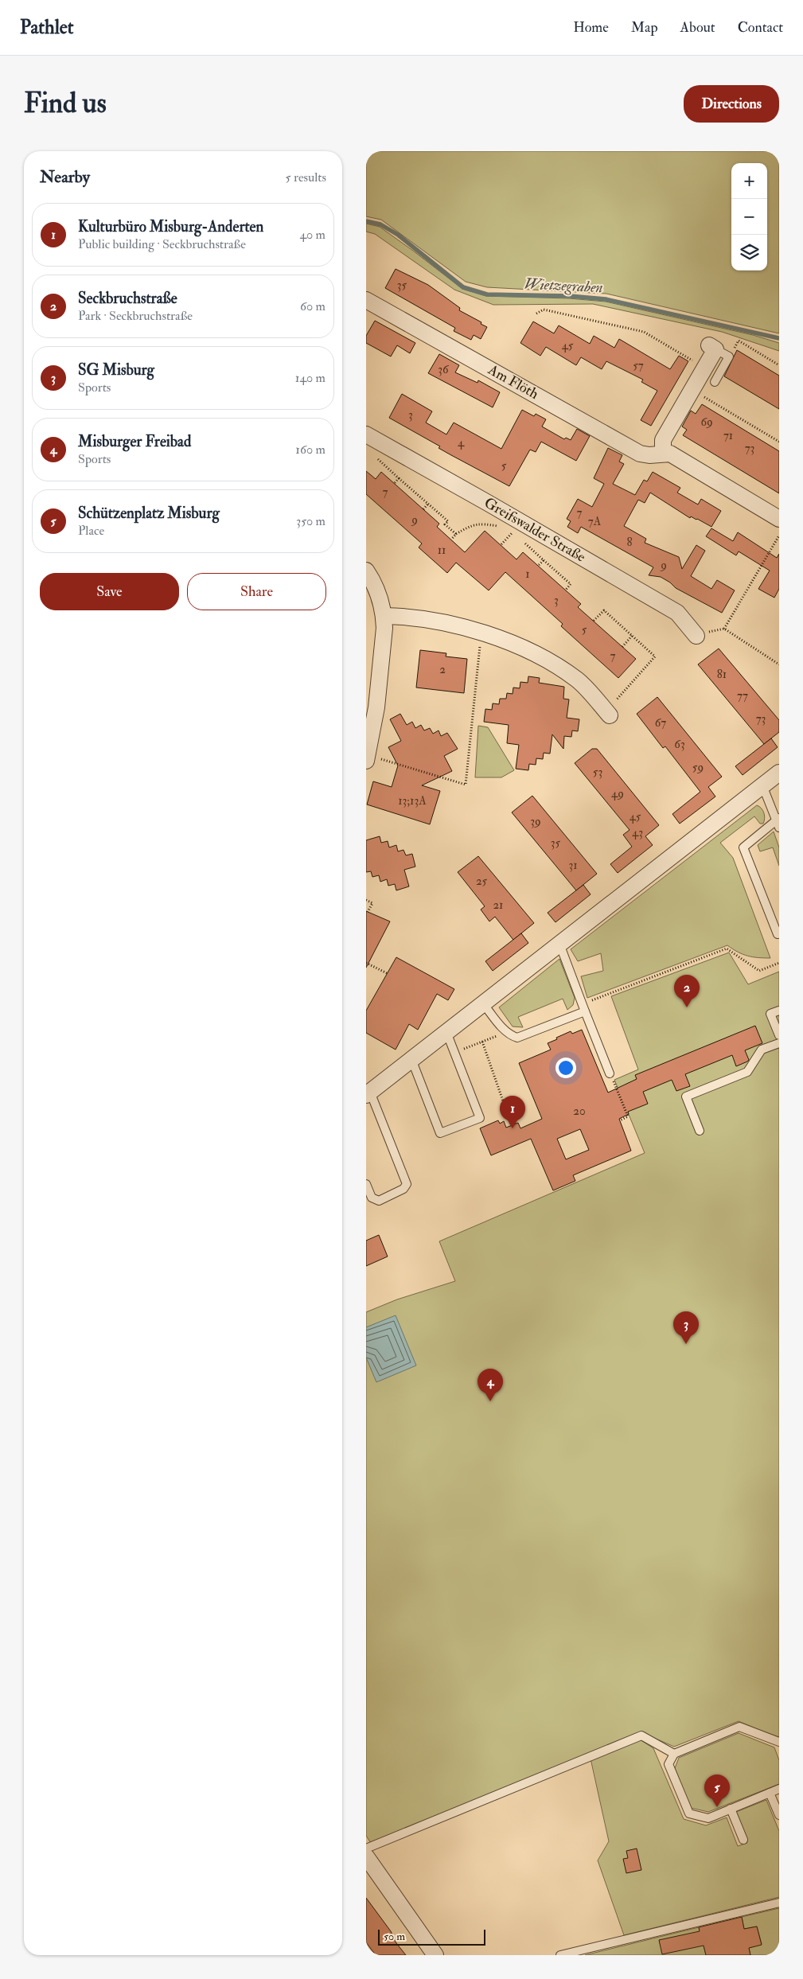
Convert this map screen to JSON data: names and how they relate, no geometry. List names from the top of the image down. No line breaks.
{"streets":{"street":["Am Flöth","Greifswalder Straße"]},"water":["Wietzegraben"],"house_numbers":["35","45","57","36","3","69","71","4","73","5","7","7","9","7A","8","11","9","1","3","5","7","2","81","77","73","67","63","59","53","49","13;13A","45","39","43","35","31","25","21","20"],"scale_bar":"50 m","page":{"header":"Pathlet","nav":["Home","Map","About","Contact"],"buttons":["Directions",["Save","Share"]],"title":"Find us","heading":["Nearby","5 results"],"map_buttons":["+","−"],"list":[{"mark":"1","name":"Kulturbüro Misburg-Anderten","note":"Public building · Seckbruchstraße","value":"40 m"},{"mark":"2","name":"Seckbruchstraße","note":"Park · Seckbruchstraße","value":"60 m"},{"mark":"3","name":"SG Misburg","note":"Sports","value":"140 m"},{"mark":"4","name":"Misburger Freibad","note":"Sports","value":"160 m"},{"mark":"5","name":"Schützenplatz Misburg","note":"Place","value":"350 m"}],"pins":["2","1","3","4","5"],"scale":"50 m"}}
